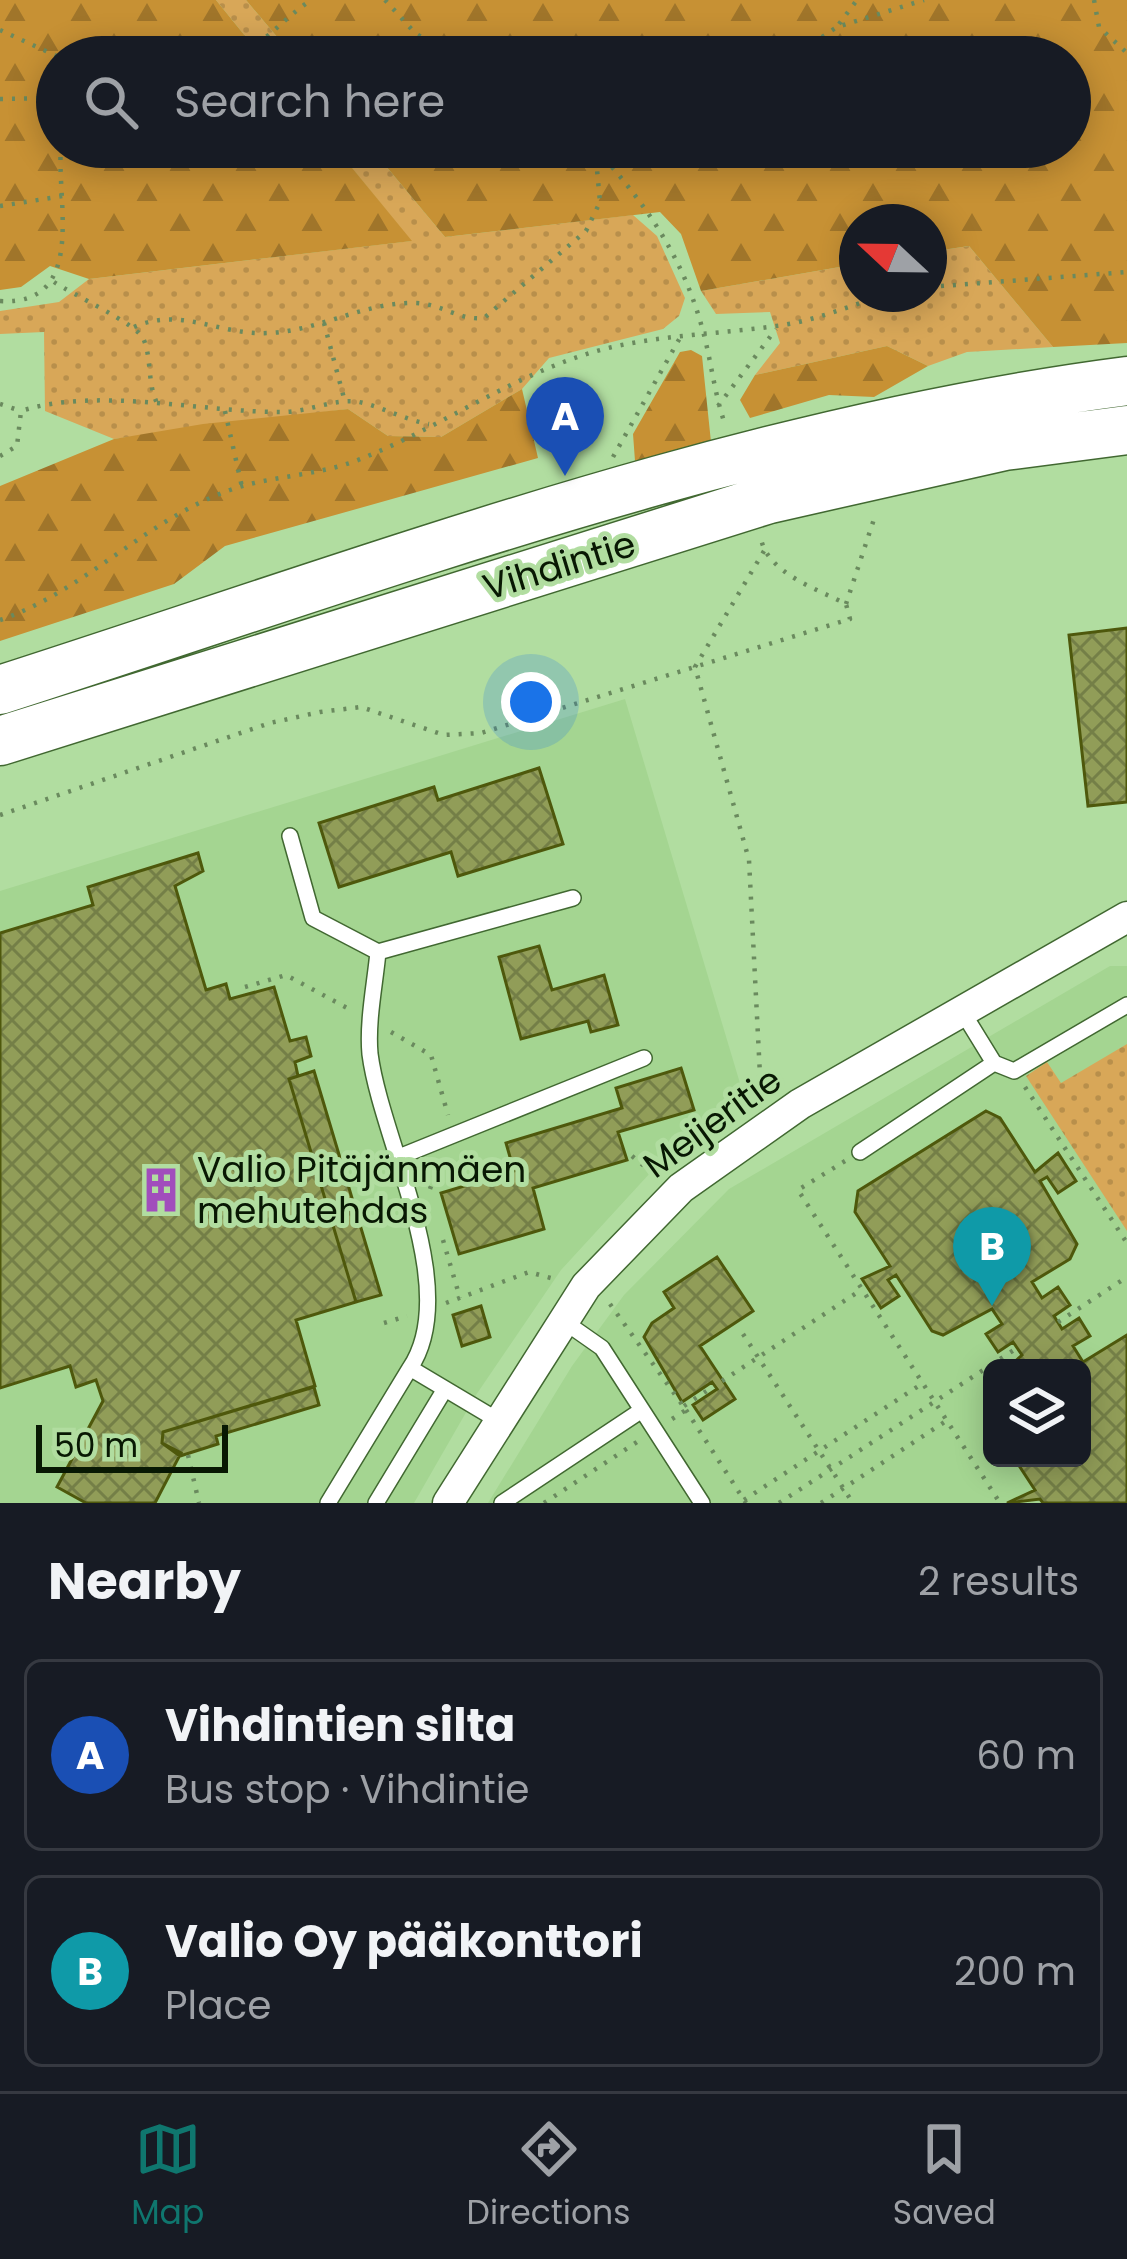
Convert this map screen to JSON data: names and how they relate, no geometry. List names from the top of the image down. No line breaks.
{"streets":{"main road":["Vihdintie"],"street":["Meijeritie"]},"places":{"building":["Valio Pitäjänmäen mehutehdas"]},"scale_bar":"50 m","north":"left","page":{"search":"Search here","pins":["A","B"],"scale":"50 m","heading":["Nearby","2 results"],"list":[{"mark":"A","name":"Vihdintien silta","note":"Bus stop · Vihdintie","value":"60 m"},{"mark":"B","name":"Valio Oy pääkonttori","note":"Place","value":"200 m"}],"nav":["Map","Directions","Saved"]}}
